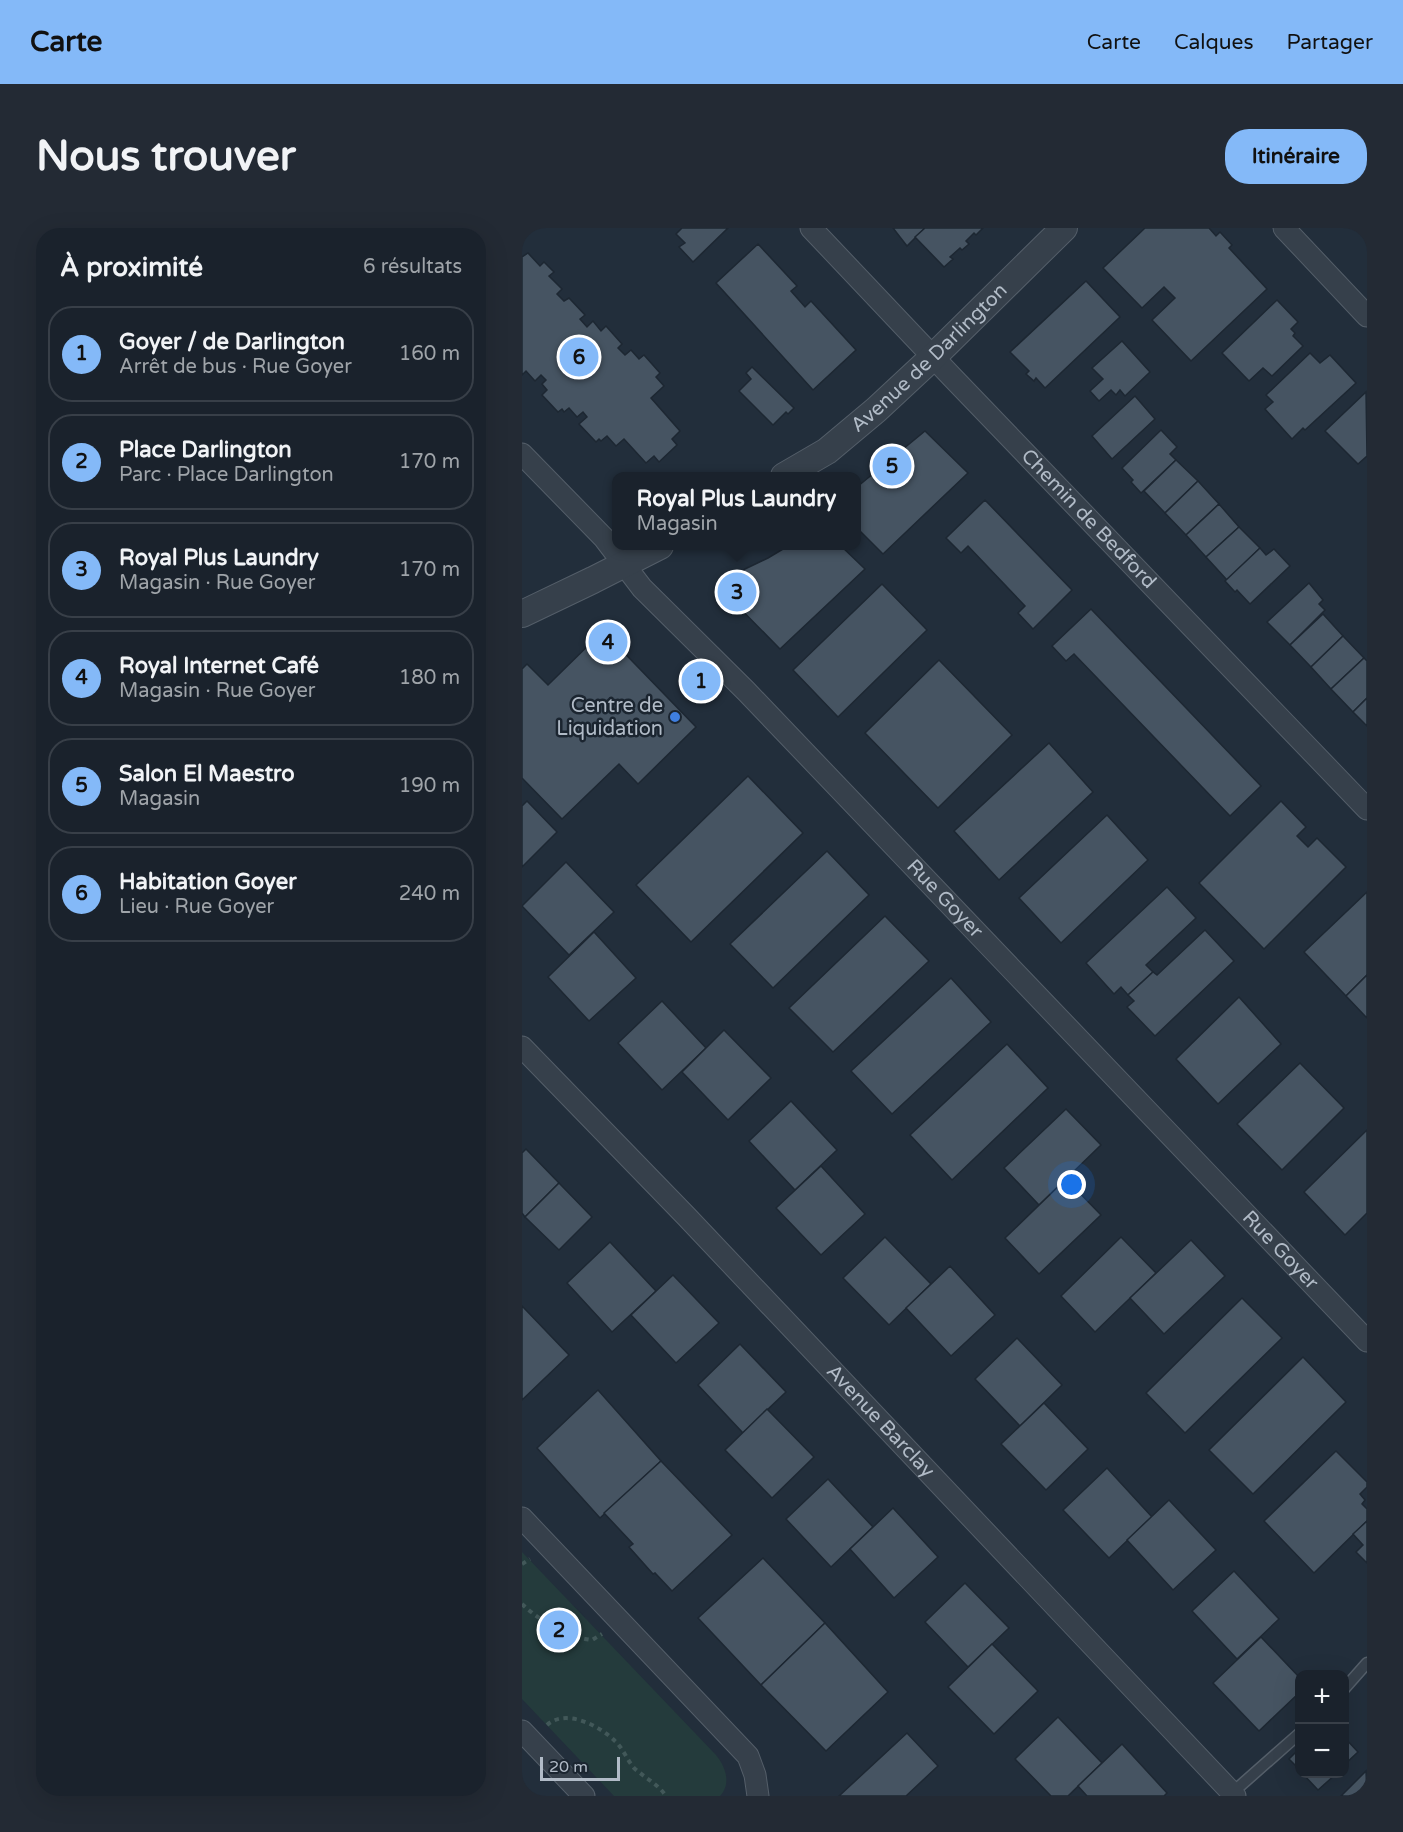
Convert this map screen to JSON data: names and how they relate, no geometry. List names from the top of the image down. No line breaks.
{"streets":{"street":["Avenue de Darlington","Chemin de Bedford","Rue Goyer","Avenue Barclay"]},"crossings":[["Avenue de Darlington","Chemin de Bedford"]],"places":["Centre de Liquidation"],"scale_bar":"20 m","page":{"header":"Carte","nav":["Carte","Calques","Partager"],"buttons":"Itinéraire","title":"Nous trouver","heading":["À proximité","6 résultats"],"list":[{"mark":"1","name":"Goyer / de Darlington","note":"Arrêt de bus · Rue Goyer","value":"160 m"},{"mark":"2","name":"Place Darlington","note":"Parc · Place Darlington","value":"170 m"},{"mark":"3","name":"Royal Plus Laundry","note":"Magasin · Rue Goyer","value":"170 m"},{"mark":"4","name":"Royal Internet Café","note":"Magasin · Rue Goyer","value":"180 m"},{"mark":"5","name":"Salon El Maestro","note":"Magasin","value":"190 m"},{"mark":"6","name":"Habitation Goyer","note":"Lieu · Rue Goyer","value":"240 m"}],"pins":["6","5","3","4","1","2"],"popup":["Royal Plus Laundry","Magasin"],"map_buttons":["+","−"],"scale":"20 m"}}
